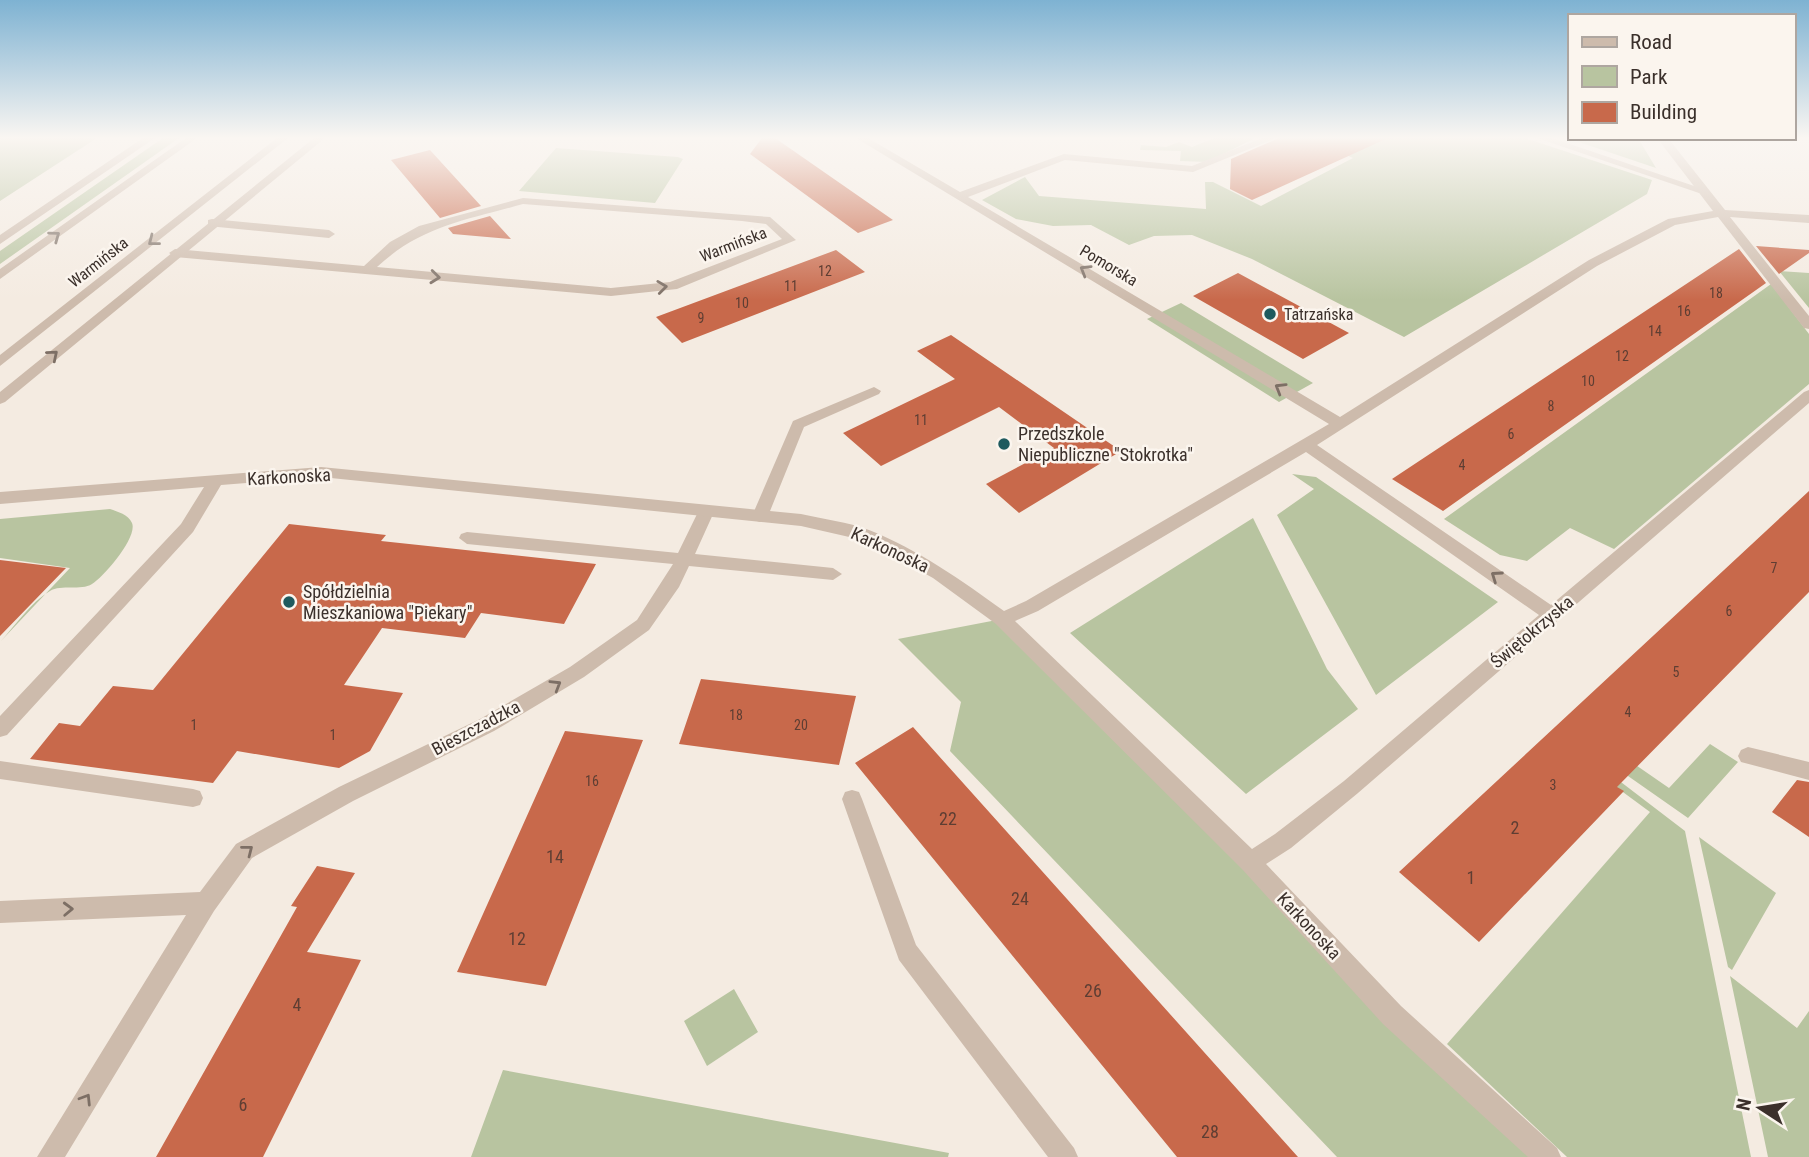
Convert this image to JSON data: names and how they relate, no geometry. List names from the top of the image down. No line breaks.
{"streets":{"street":["Warmińska","Pomorska","Karkonoska","Świętokrzyska","Bieszczadzka"]},"crossings":[["Karkonoska","Świętokrzyska"],["Karkonoska","Bieszczadzka"]],"one_way":["Pomorska","Bieszczadzka"],"places":["Tatrzańska","Przedszkole Niepubliczne \"Stokrotka\"","Spółdzielnia Mieszkaniowa \"Piekary\""],"house_numbers":["12","11","18","10","16","9","14","12","10","8","11","6","4","7","6","5","4","18","1","20","1","16","3","22","2","14","1","24","12","26","4","6","28"],"legend":["Road","Park","Building"],"north":"left"}
